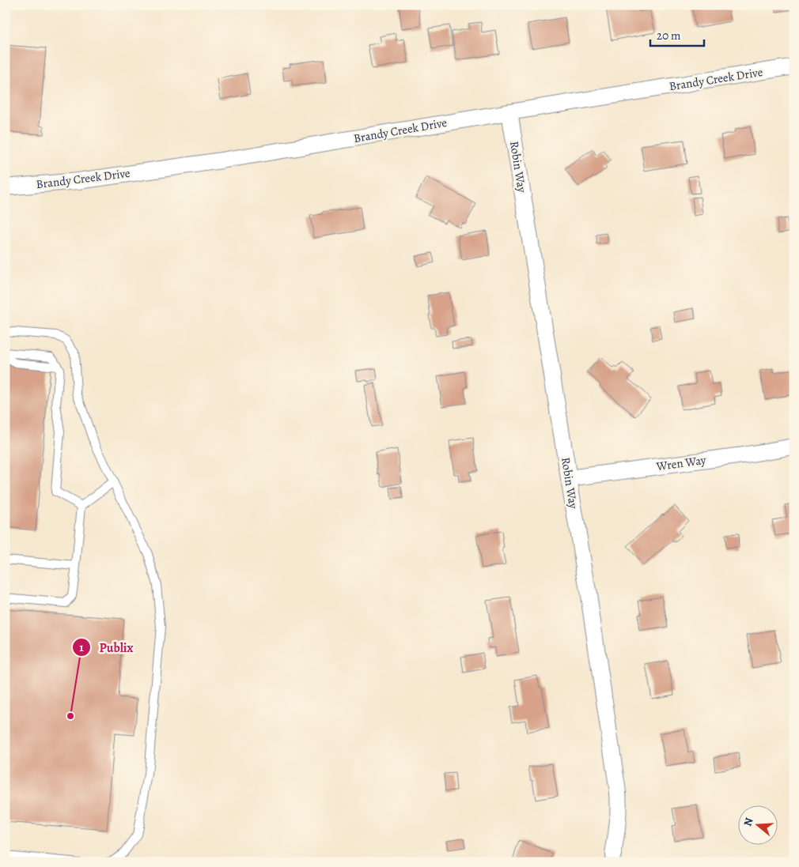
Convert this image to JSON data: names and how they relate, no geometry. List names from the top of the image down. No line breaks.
{"streets":{"street":["Brandy Creek Drive","Robin Way","Wren Way"]},"crossings":[["Brandy Creek Drive","Robin Way"],["Robin Way","Wren Way"]],"places":["Publix"],"scale_bar":"20 m","north":"left"}
